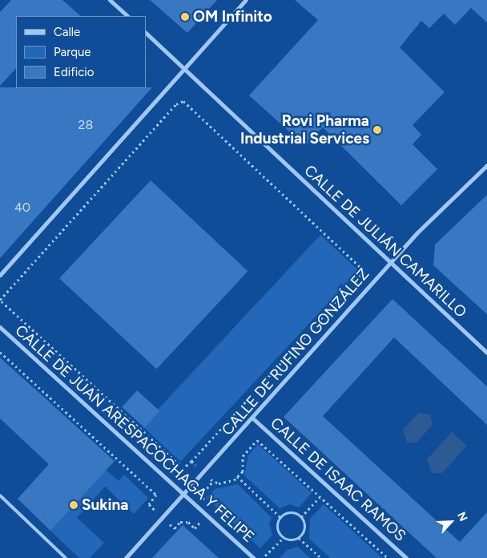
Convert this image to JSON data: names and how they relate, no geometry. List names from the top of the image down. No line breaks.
{"streets":{"street":["CALLE DE JULIÁN CAMARILLO","CALLE DE RUFINO GONZÁLEZ","CALLE DE JUAN ARESPACOCHAGA Y FELIPE","CALLE DE ISAAC RAMOS"]},"crossings":[["CALLE DE JULIÁN CAMARILLO","CALLE DE RUFINO GONZÁLEZ"],["CALLE DE RUFINO GONZÁLEZ","CALLE DE JUAN ARESPACOCHAGA Y FELIPE"],["CALLE DE RUFINO GONZÁLEZ","CALLE DE ISAAC RAMOS"]],"places":["OM Infinito","Rovi Pharma Industrial Services","Sukina"],"house_numbers":["28","40"],"legend":["Calle","Parque","Edificio"],"north":"top right"}
